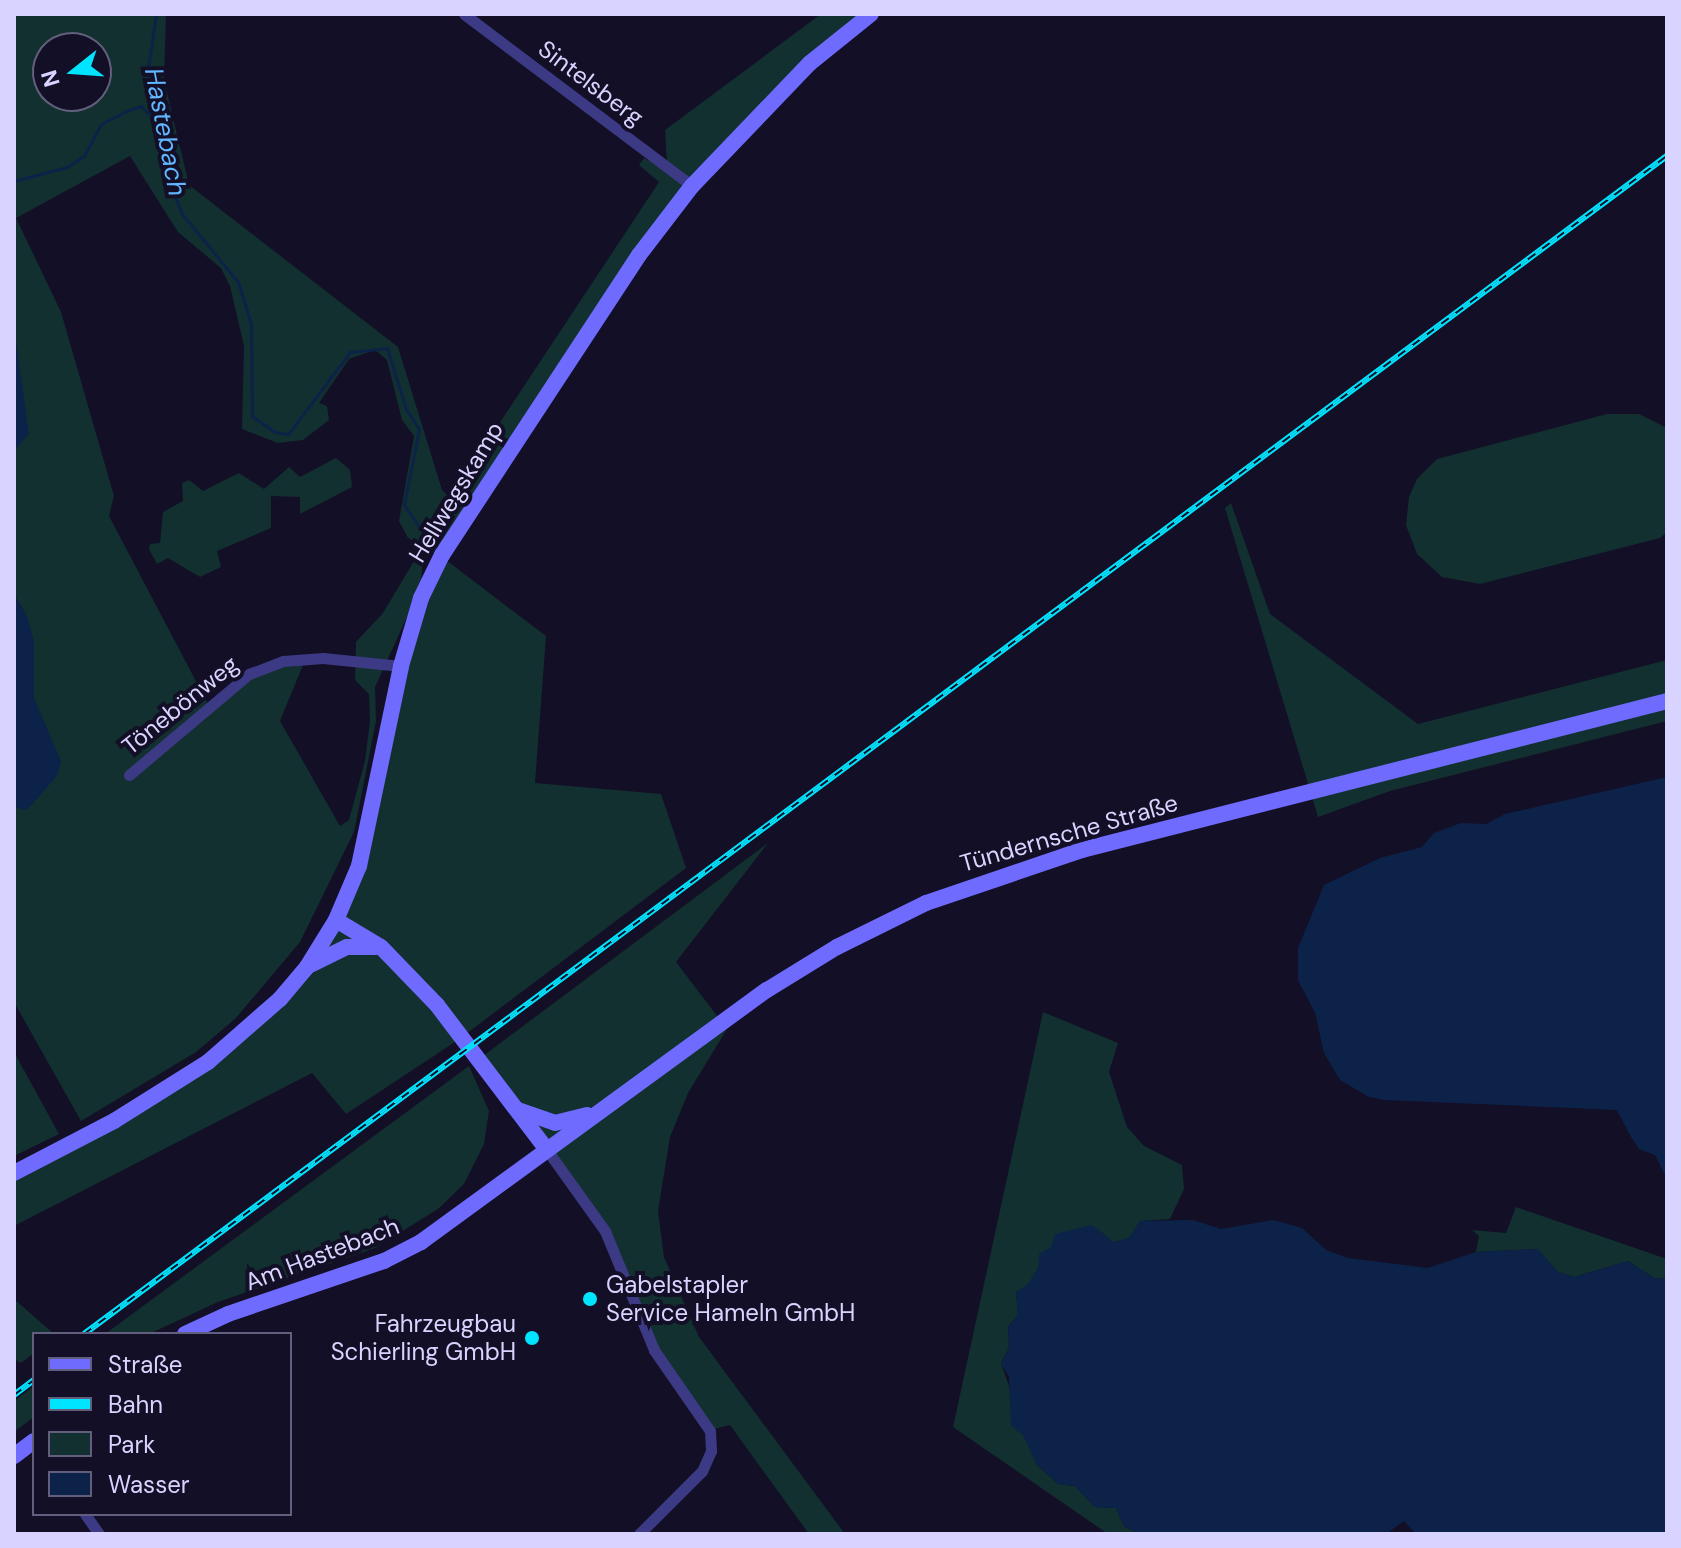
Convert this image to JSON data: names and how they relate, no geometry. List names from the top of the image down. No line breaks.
{"streets":{"main road":["Hellwegskamp","Tündernsche Straße","Am Hastebach"],"street":["Sintelsberg","Tönebönweg"]},"crossings":[["Sintelsberg","Hellwegskamp"],["Hellwegskamp","Tönebönweg"],["Tündernsche Straße","Am Hastebach"]],"water":["Hastebach"],"places":["Gabelstapler Service Hameln GmbH","Fahrzeugbau Schierling GmbH"],"legend":["Straße","Bahn","Park","Wasser"],"north":"left"}
